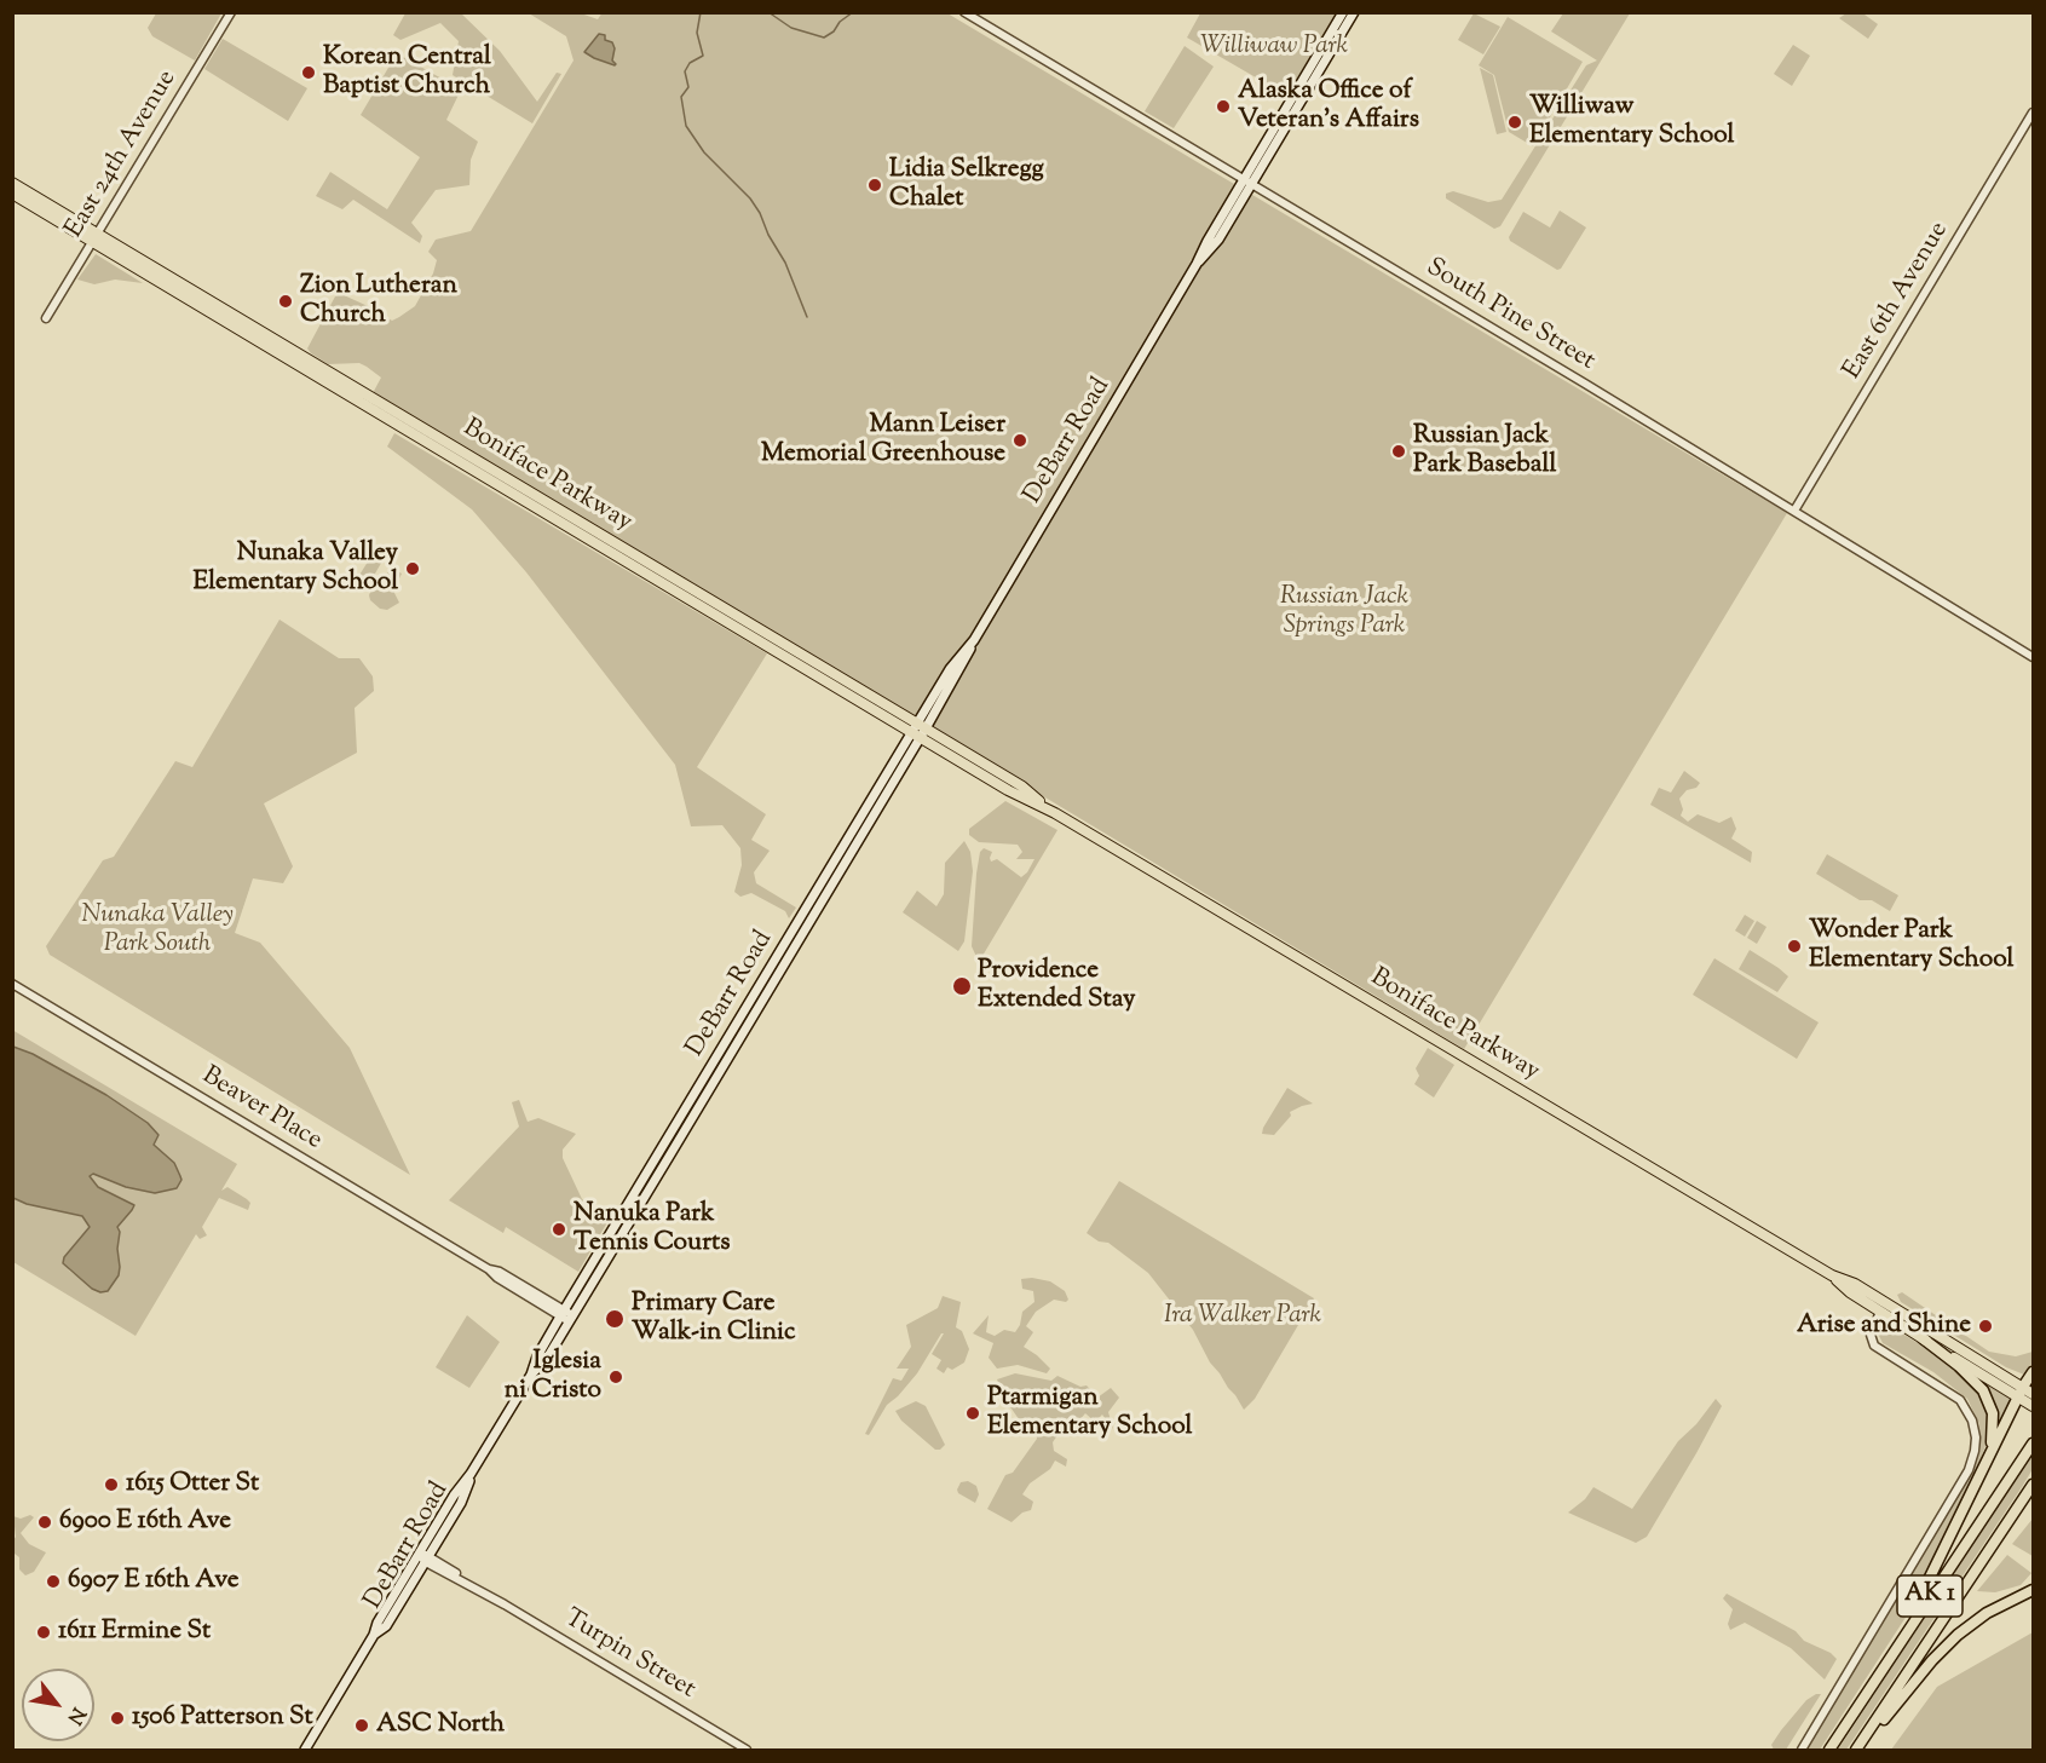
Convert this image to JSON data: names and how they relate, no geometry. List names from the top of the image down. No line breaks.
{"streets":{"highway":["AK 1"],"main road":["DeBarr Road","Boniface Parkway"],"street":["East 24th Avenue","East 6th Avenue","South Pine Street","Beaver Place","Turpin Street"]},"crossings":[["East 24th Avenue","Boniface Parkway"],["East 6th Avenue","South Pine Street"],["South Pine Street","DeBarr Road"],["DeBarr Road","Boniface Parkway"],["DeBarr Road","Beaver Place"],["DeBarr Road","Turpin Street"]],"parks":["Williwaw Park","Russian Jack Springs Park","Nunaka Valley Park South","Ira Walker Park"],"places":["Korean Central Baptist Church","Alaska Office of Veteran's Affairs","Williwaw Elementary School","Lidia Selkregg Chalet","Zion Lutheran Church","Mann Leiser Memorial Greenhouse","Russian Jack Park Baseball","Nunaka Valley Elementary School","Wonder Park Elementary School","Providence Extended Stay","Nanuka Park Tennis Courts","Primary Care Walk-in Clinic","Arise and Shine","Iglesia ni Cristo","Ptarmigan Elementary School","1615 Otter St","6900 E 16th Ave","6907 E 16th Ave","1611 Ermine St","1506 Patterson St","ASC North"],"north":"bottom right"}
